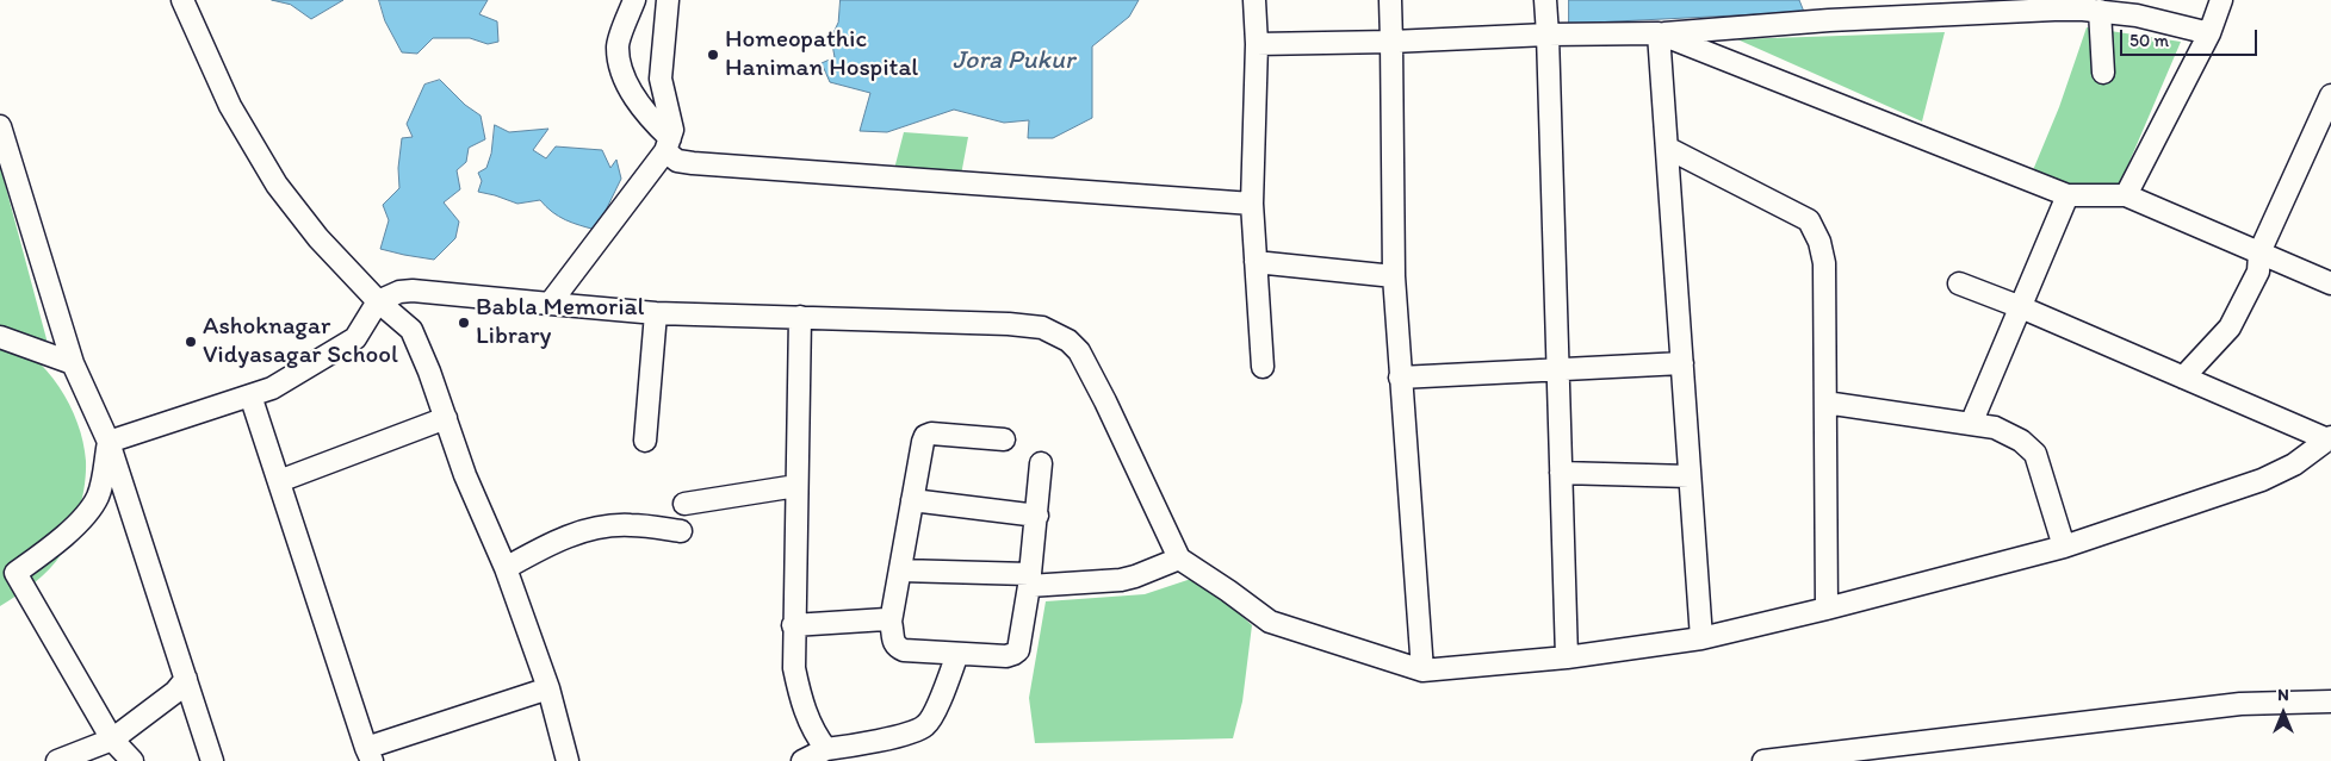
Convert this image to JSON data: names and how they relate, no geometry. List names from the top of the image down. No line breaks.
{"water":["Jora Pukur"],"places":["Homeopathic Haniman Hospital","Babla Memorial Library","Ashoknagar Vidyasagar School"],"scale_bar":"50 m","north":"top"}
